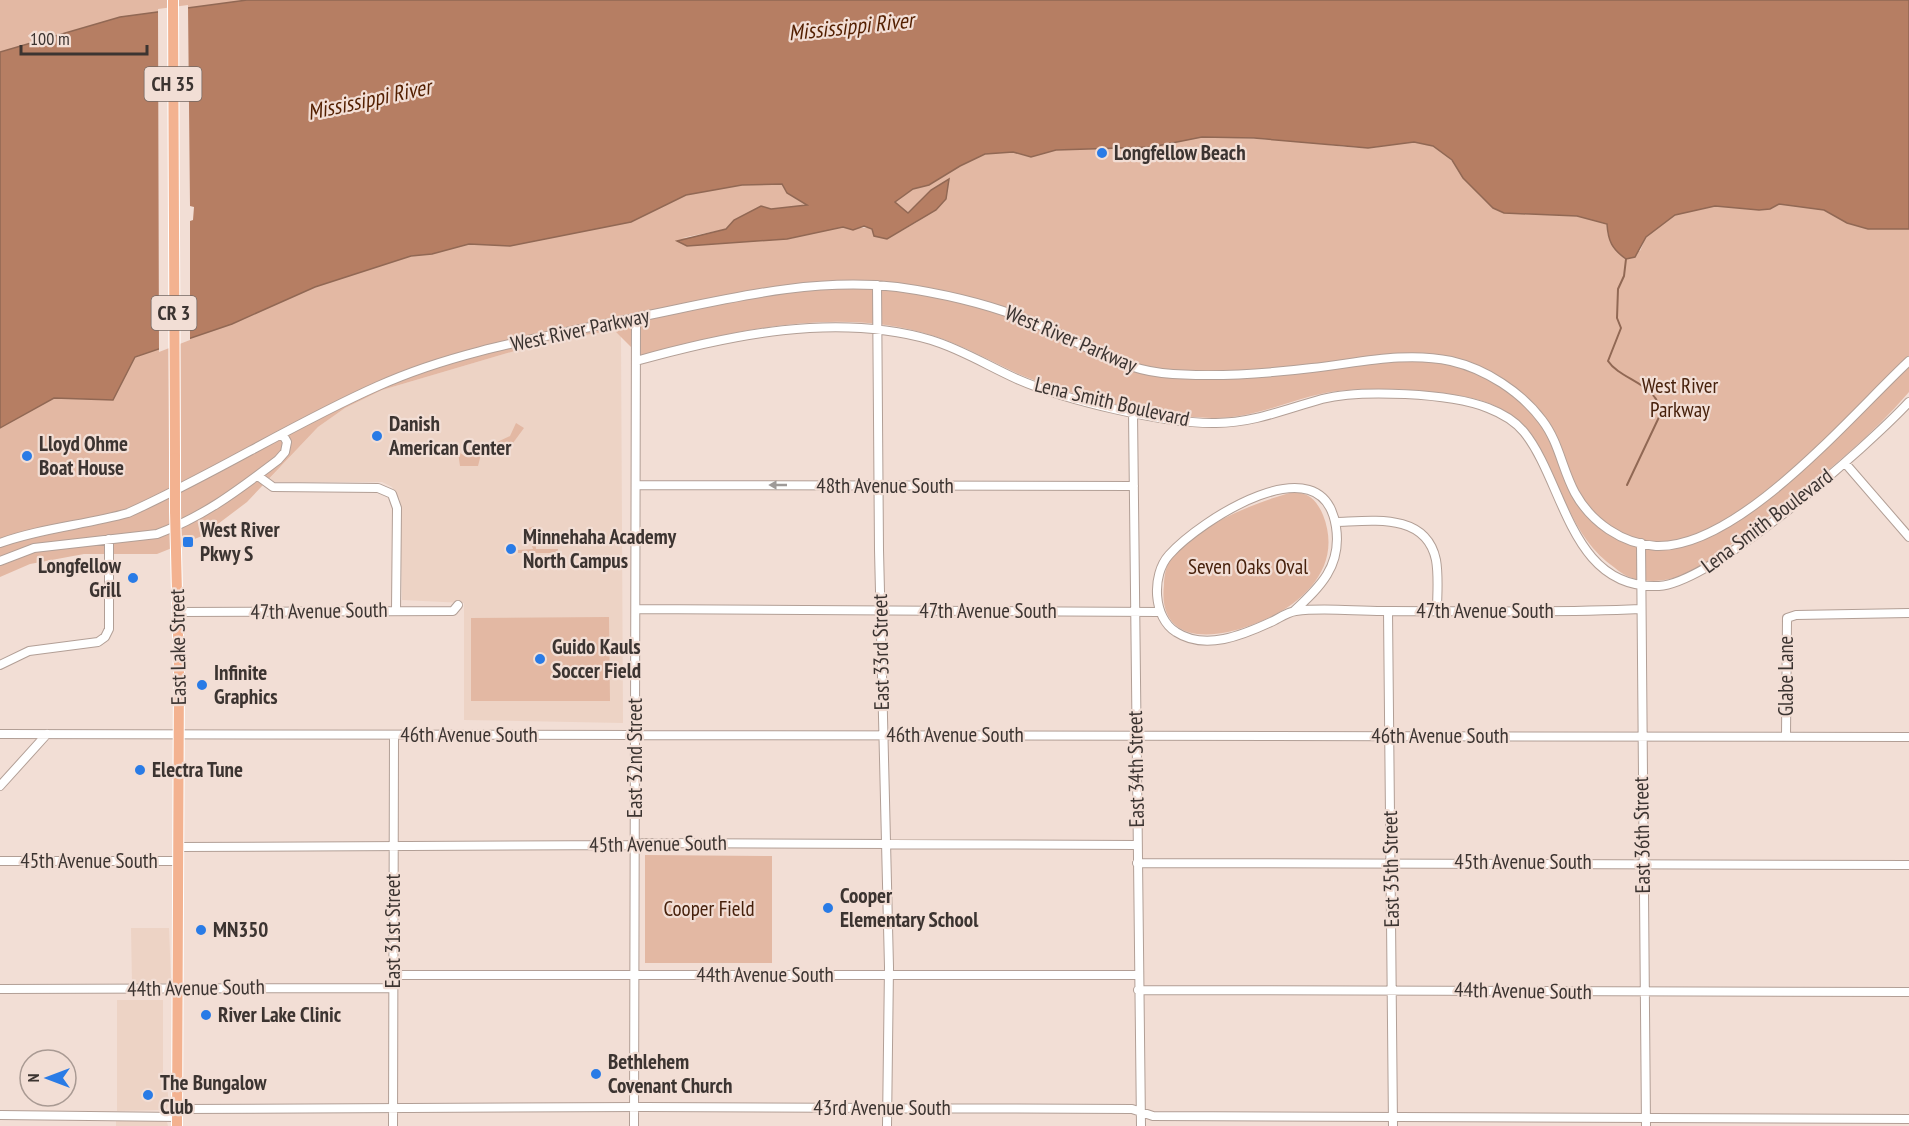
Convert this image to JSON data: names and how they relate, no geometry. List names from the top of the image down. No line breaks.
{"streets":{"main road":["CH 35","CR 3","East Lake Street"],"street":["West River Parkway","Lena Smith Boulevard","48th Avenue South","47th Avenue South","East 33rd Street","Glabe Lane","46th Avenue South","East 32nd Street","East 34th Street","East 36th Street","45th Avenue South","East 35th Street","East 31st Street","44th Avenue South","43rd Avenue South"]},"crossings":[["CH 35","East Lake Street"],["West River Parkway","East 33rd Street"],["West River Parkway","East 32nd Street"],["West River Parkway","East 36th Street"],["Lena Smith Boulevard","East 33rd Street"],["Lena Smith Boulevard","East 32nd Street"],["Lena Smith Boulevard","East 34th Street"],["Lena Smith Boulevard","East 36th Street"],["48th Avenue South","East 33rd Street"],["48th Avenue South","East 32nd Street"],["48th Avenue South","East 34th Street"],["47th Avenue South","East Lake Street"],["47th Avenue South","East 33rd Street"],["47th Avenue South","East 32nd Street"],["47th Avenue South","East 34th Street"],["47th Avenue South","East 36th Street"],["47th Avenue South","East 35th Street"],["East Lake Street","46th Avenue South"],["East Lake Street","45th Avenue South"],["East Lake Street","44th Avenue South"],["East Lake Street","43rd Avenue South"],["East 33rd Street","46th Avenue South"],["East 33rd Street","45th Avenue South"],["East 33rd Street","44th Avenue South"],["East 33rd Street","43rd Avenue South"],["Glabe Lane","46th Avenue South"],["46th Avenue South","East 32nd Street"],["46th Avenue South","East 34th Street"],["46th Avenue South","East 36th Street"],["46th Avenue South","East 35th Street"],["46th Avenue South","East 31st Street"],["East 32nd Street","45th Avenue South"],["East 32nd Street","44th Avenue South"],["East 32nd Street","43rd Avenue South"],["East 34th Street","45th Avenue South"],["East 34th Street","44th Avenue South"],["East 34th Street","43rd Avenue South"],["East 36th Street","45th Avenue South"],["East 36th Street","44th Avenue South"],["East 36th Street","43rd Avenue South"],["45th Avenue South","East 35th Street"],["45th Avenue South","East 31st Street"],["East 35th Street","44th Avenue South"],["East 35th Street","43rd Avenue South"],["East 31st Street","44th Avenue South"],["East 31st Street","43rd Avenue South"]],"one_way":["48th Avenue South"],"water":["Mississippi River"],"parks":["West River Parkway","Seven Oaks Oval","Cooper Field"],"places":{"other":["Longfellow Beach","Danish American Center","Lloyd Ohme Boat House","Minnehaha Academy North Campus","Longfellow Grill","Guido Kauls Soccer Field","Infinite Graphics","Electra Tune","Cooper Elementary School","MN350","River Lake Clinic","Bethlehem Covenant Church","The Bungalow Club"],"transit":["West River Pkwy S"]},"scale_bar":"100 m","north":"left"}
